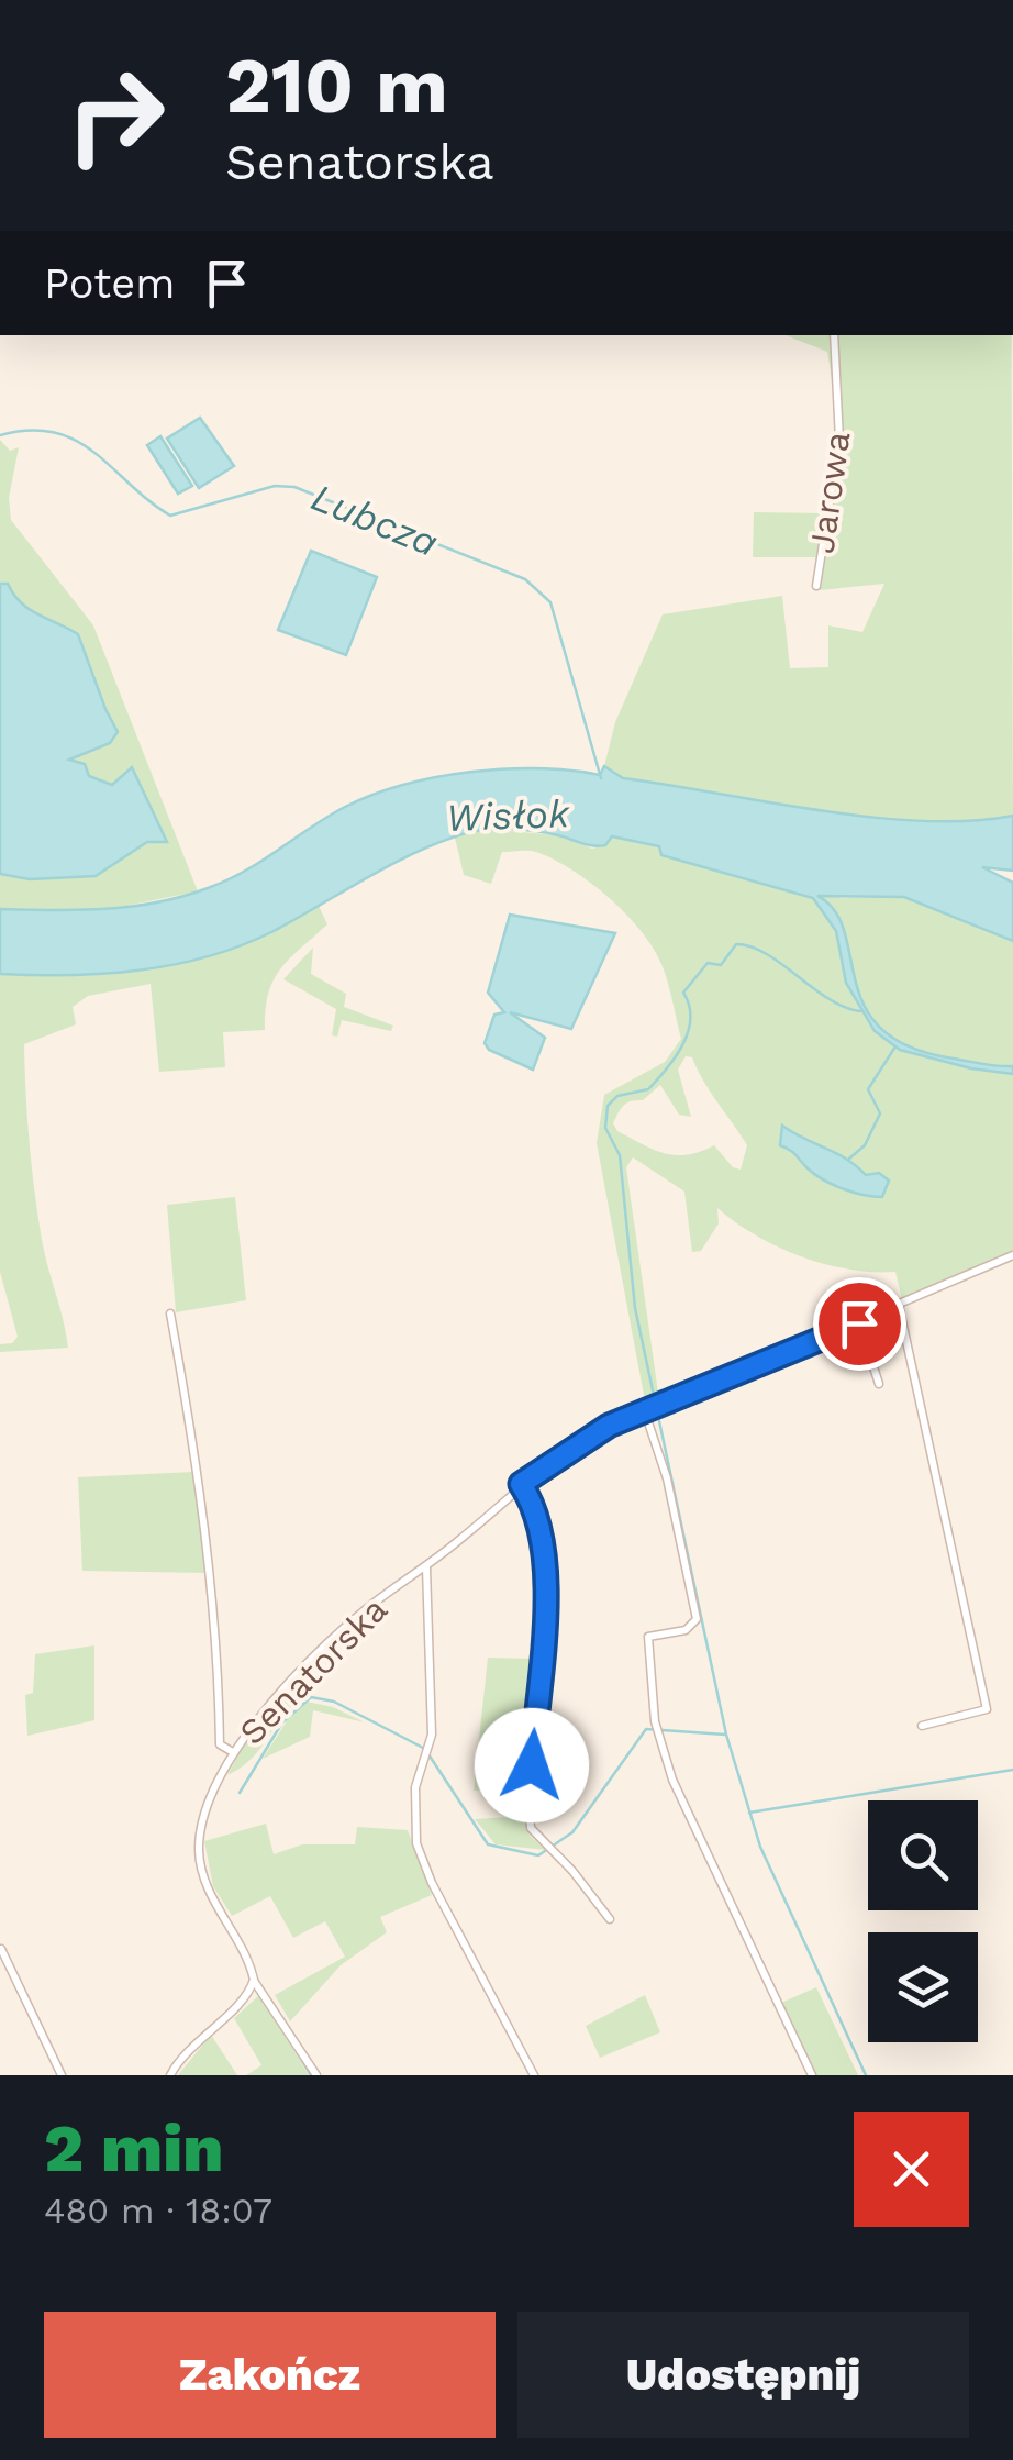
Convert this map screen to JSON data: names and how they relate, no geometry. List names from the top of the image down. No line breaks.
{"streets":{"street":["Jarowa","Senatorska"]},"water":["Lubcza","Wisłok"],"page":{"turn":["210 m","Senatorska"],"then":"Potem","heading":["2 min","480 m · 18:07"],"buttons":["Zakończ","Udostępnij"]}}
